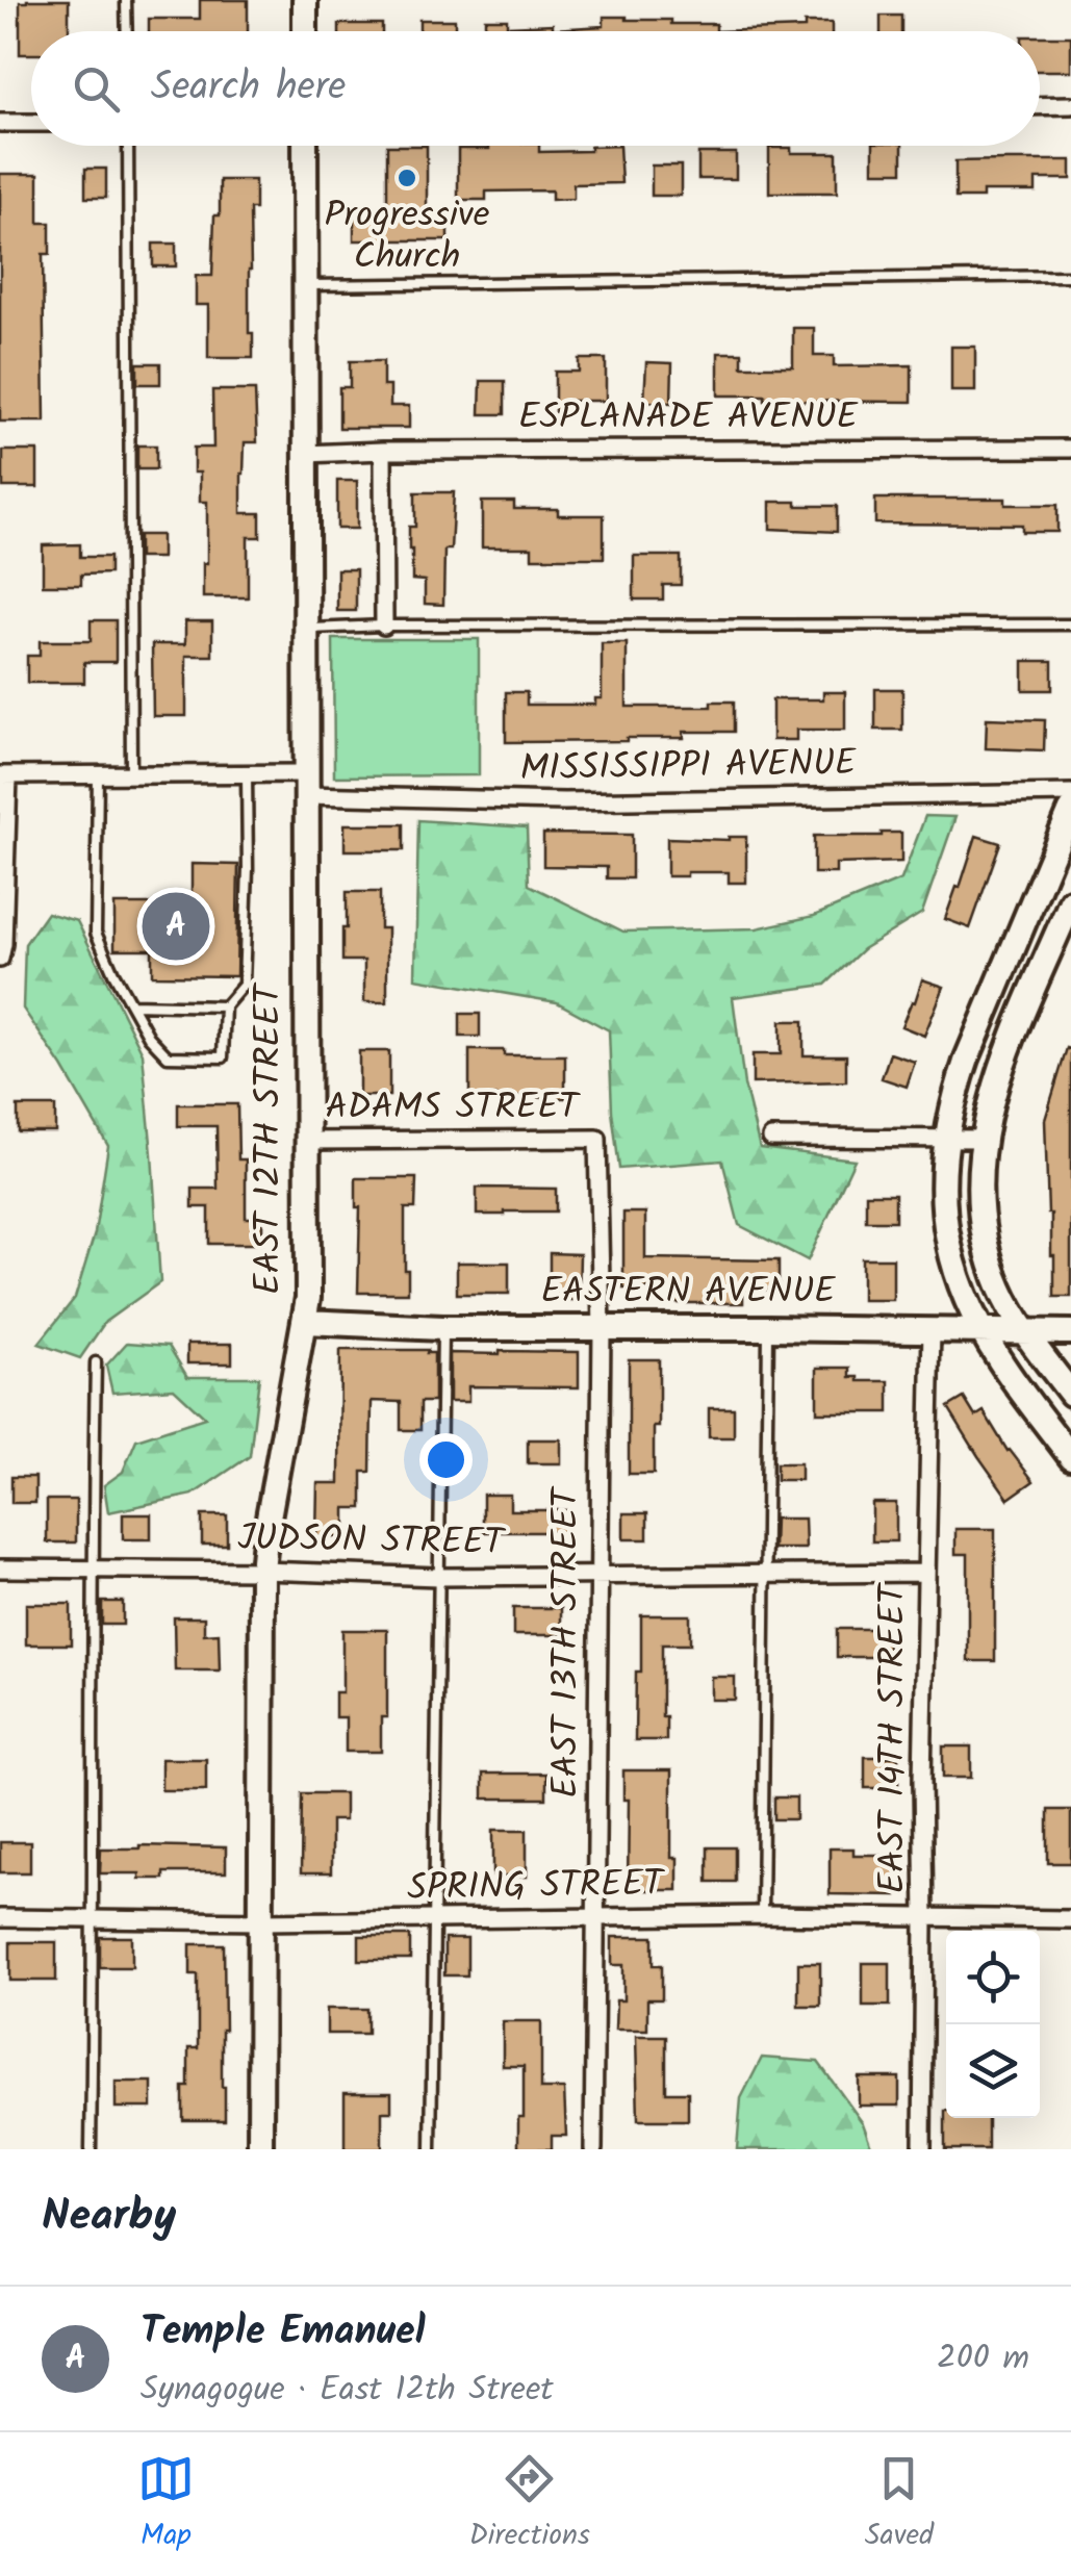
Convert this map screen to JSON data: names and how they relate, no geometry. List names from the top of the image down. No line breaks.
{"streets":{"street":["ESPLANADE AVENUE","MISSISSIPPI AVENUE","ADAMS STREET","EAST 12TH STREET","EASTERN AVENUE","JUDSON STREET","EAST 13TH STREET","EAST 14TH STREET","SPRING STREET"]},"crossings":[["ESPLANADE AVENUE","EAST 12TH STREET"],["MISSISSIPPI AVENUE","EAST 12TH STREET"],["ADAMS STREET","EAST 12TH STREET"],["ADAMS STREET","EAST 13TH STREET"],["EAST 12TH STREET","EASTERN AVENUE"],["EAST 12TH STREET","JUDSON STREET"],["EAST 12TH STREET","SPRING STREET"],["EASTERN AVENUE","EAST 13TH STREET"],["EASTERN AVENUE","EAST 14TH STREET"],["JUDSON STREET","EAST 13TH STREET"],["JUDSON STREET","EAST 14TH STREET"],["EAST 13TH STREET","SPRING STREET"],["EAST 14TH STREET","SPRING STREET"]],"places":["Progressive Church"],"page":{"search":"Search here","pins":"A","heading":"Nearby","list":[{"mark":"A","name":"Temple Emanuel","note":"Synagogue · East 12th Street","value":"200 m"}],"nav":["Map","Directions","Saved"]}}
